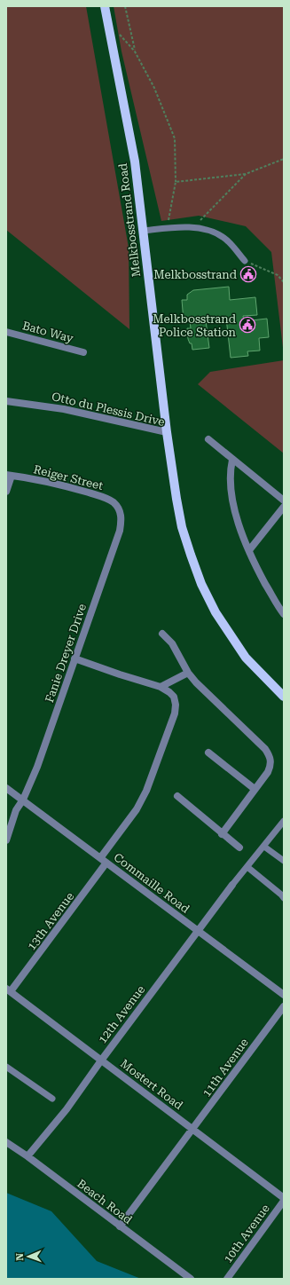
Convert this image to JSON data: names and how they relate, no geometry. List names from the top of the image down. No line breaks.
{"streets":{"main road":["Melkbosstrand Road","Otto du Plessis Drive"],"street":["Bato Way","Reiger Street","Fanie Dreyer Drive","Commaille Road","13th Avenue","12th Avenue","11th Avenue","Mostert Road","Beach Road","10th Avenue"]},"crossings":[["Melkbosstrand Road","Otto du Plessis Drive"],["Reiger Street","Fanie Dreyer Drive"],["Fanie Dreyer Drive","Commaille Road"],["Commaille Road","13th Avenue"],["Commaille Road","12th Avenue"],["13th Avenue","Mostert Road"],["12th Avenue","Mostert Road"],["12th Avenue","Beach Road"],["11th Avenue","Mostert Road"],["11th Avenue","Beach Road"]],"places":{"public building":["Melkbosstrand","Melkbosstrand Police Station"]},"north":"left"}
